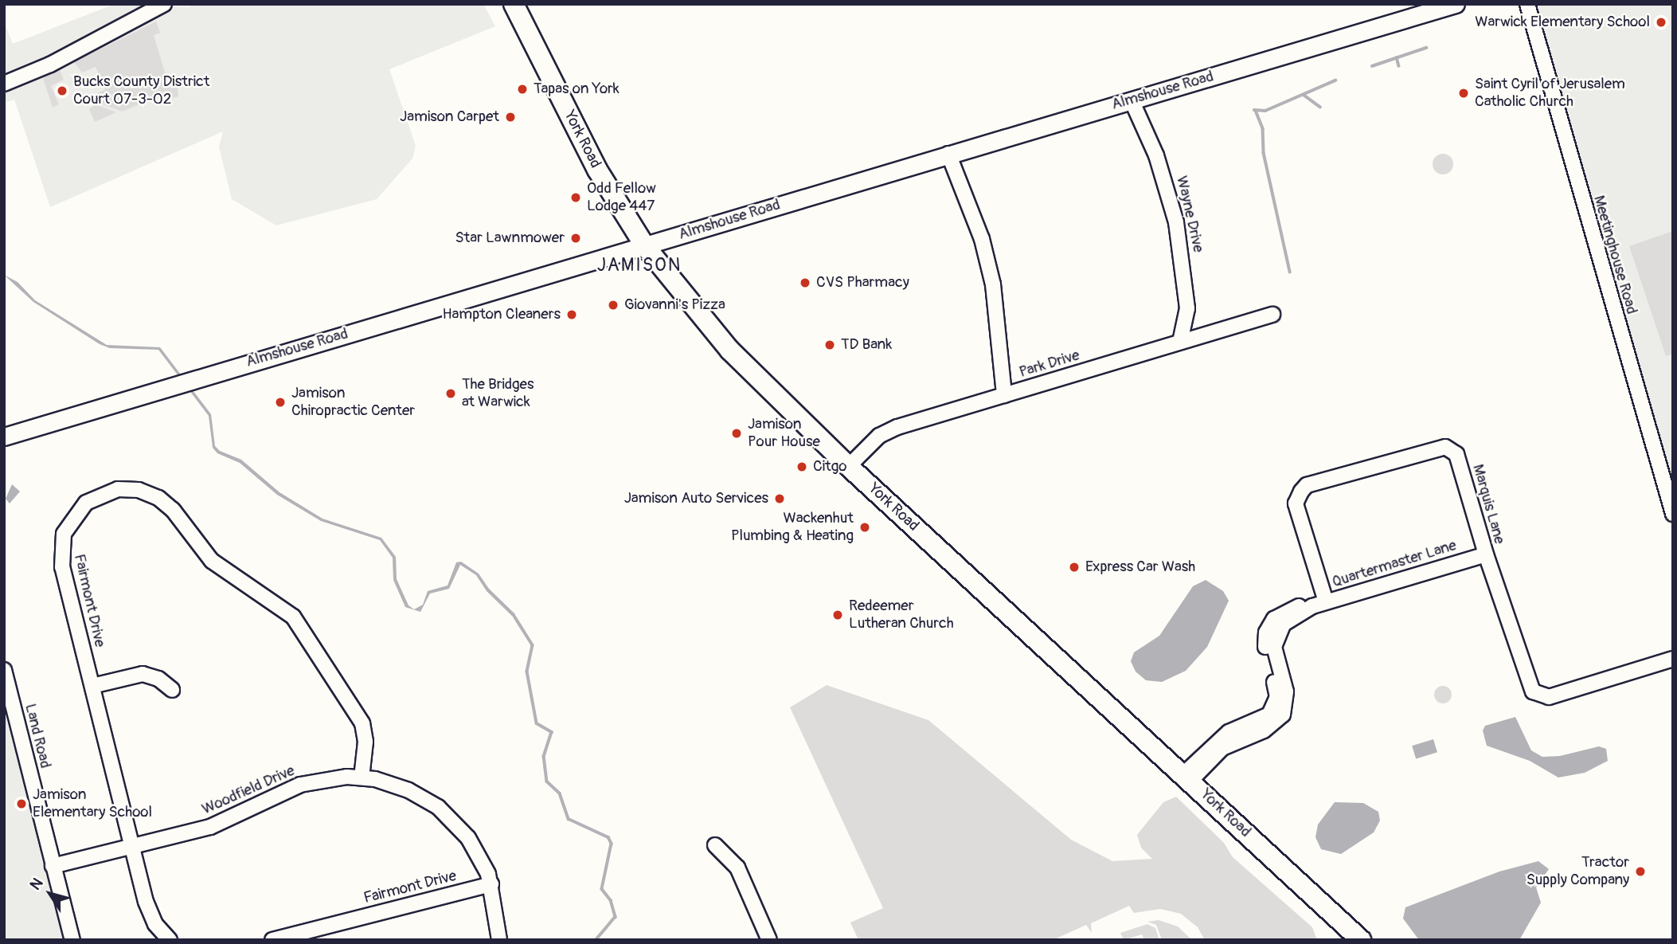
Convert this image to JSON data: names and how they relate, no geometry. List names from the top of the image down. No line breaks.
{"streets":{"highway":["York Road"],"main road":["Almshouse Road"],"street":["Wayne Drive","Meetinghouse Road","Park Drive","Marquis Lane","Quartermaster Lane","Fairmont Drive","Land Road","Woodfield Drive"]},"crossings":[["Almshouse Road","York Road"],["Almshouse Road","Wayne Drive"],["York Road","Park Drive"],["York Road","Quartermaster Lane"],["Wayne Drive","Park Drive"],["Marquis Lane","Quartermaster Lane"],["Fairmont Drive","Woodfield Drive"],["Land Road","Woodfield Drive"]],"districts":["JAMISON"],"places":["Warwick Elementary School","Tapas on York","Bucks County District Court 07-3-02","Saint Cyril of Jerusalem Catholic Church","Jamison Carpet","Odd Fellow Lodge 447","Star Lawnmower","CVS Pharmacy","Giovanni's Pizza","Hampton Cleaners","TD Bank","The Bridges at Warwick","Jamison Chiropractic Center","Jamison Pour House","Citgo","Jamison Auto Services","Wackenhut Plumbing & Heating","Express Car Wash","Redeemer Lutheran Church","Jamison Elementary School","Tractor Supply Company"],"north":"top left"}
